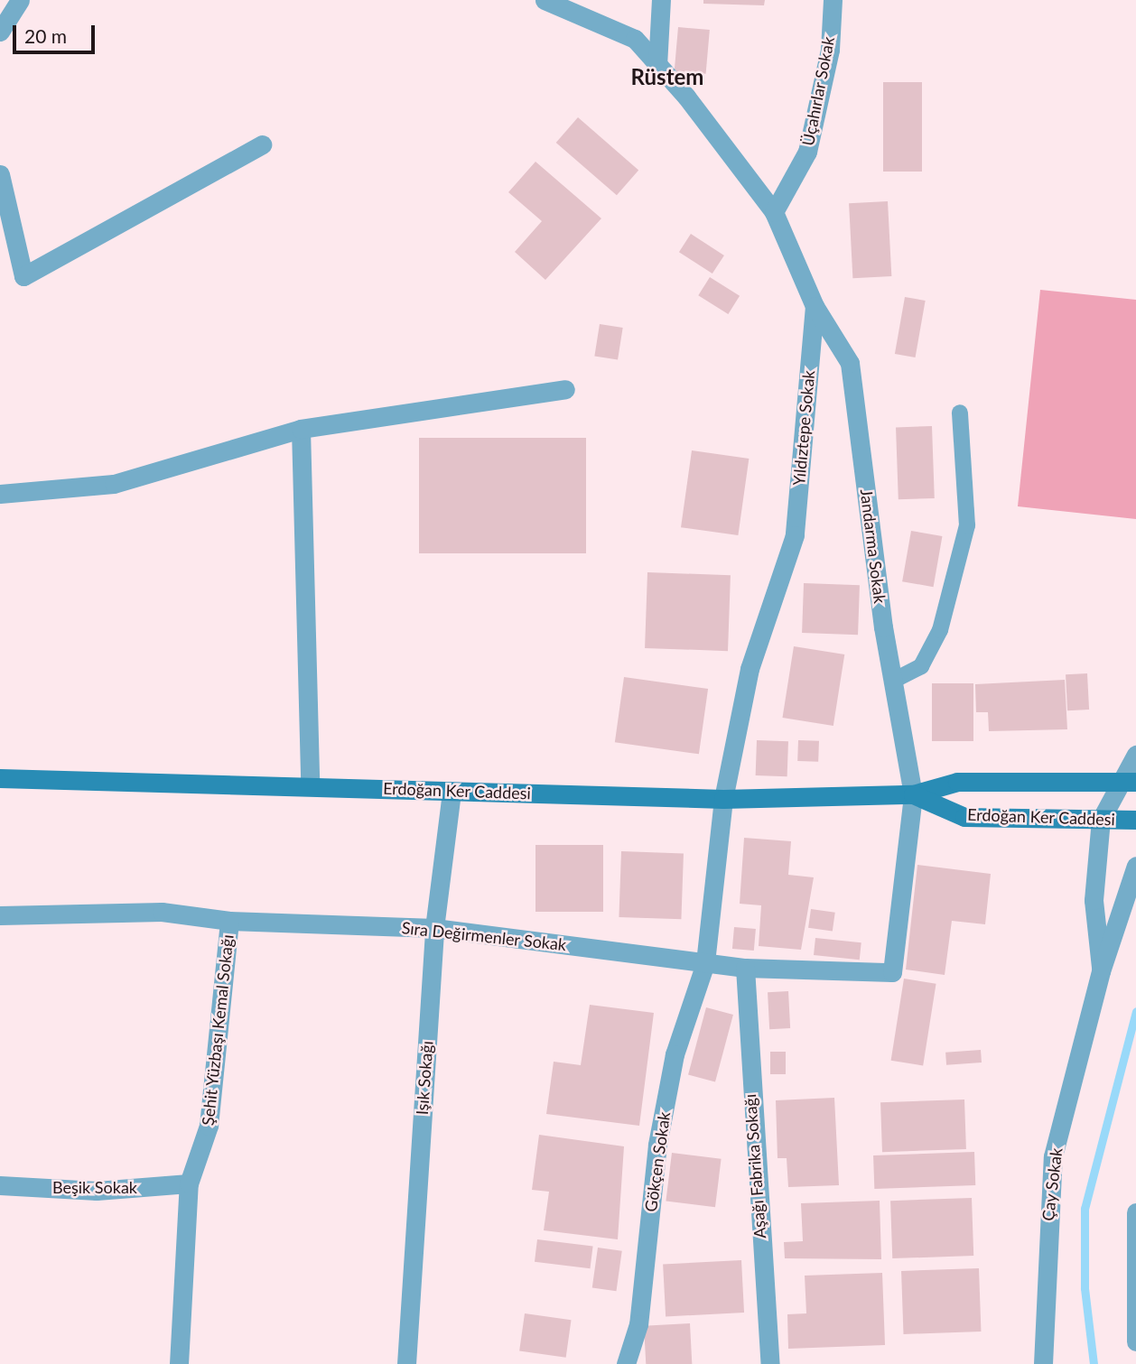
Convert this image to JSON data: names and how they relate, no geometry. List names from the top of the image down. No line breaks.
{"streets":{"main road":["Erdoğan Ker Caddesi"],"street":["Üçahırlar Sokak","Yıldıztepe Sokak","Jandarma Sokak","Sıra Değirmenler Sokak","Şehit Yüzbaşı Kemal Sokağı","Işık Sokağı","Gökçen Sokak","Aşağı Fabrika Sokağı","Çay Sokak","Beşik Sokak"]},"crossings":[["Üçahırlar Sokak","Yıldıztepe Sokak"],["Yıldıztepe Sokak","Jandarma Sokak"],["Yıldıztepe Sokak","Erdoğan Ker Caddesi"],["Yıldıztepe Sokak","Sıra Değirmenler Sokak"],["Yıldıztepe Sokak","Gökçen Sokak"],["Jandarma Sokak","Erdoğan Ker Caddesi"],["Jandarma Sokak","Sıra Değirmenler Sokak"],["Erdoğan Ker Caddesi","Işık Sokağı"],["Sıra Değirmenler Sokak","Şehit Yüzbaşı Kemal Sokağı"],["Sıra Değirmenler Sokak","Işık Sokağı"],["Sıra Değirmenler Sokak","Gökçen Sokak"],["Sıra Değirmenler Sokak","Aşağı Fabrika Sokağı"],["Şehit Yüzbaşı Kemal Sokağı","Beşik Sokak"]],"districts":["Rüstem"],"scale_bar":"20 m"}
